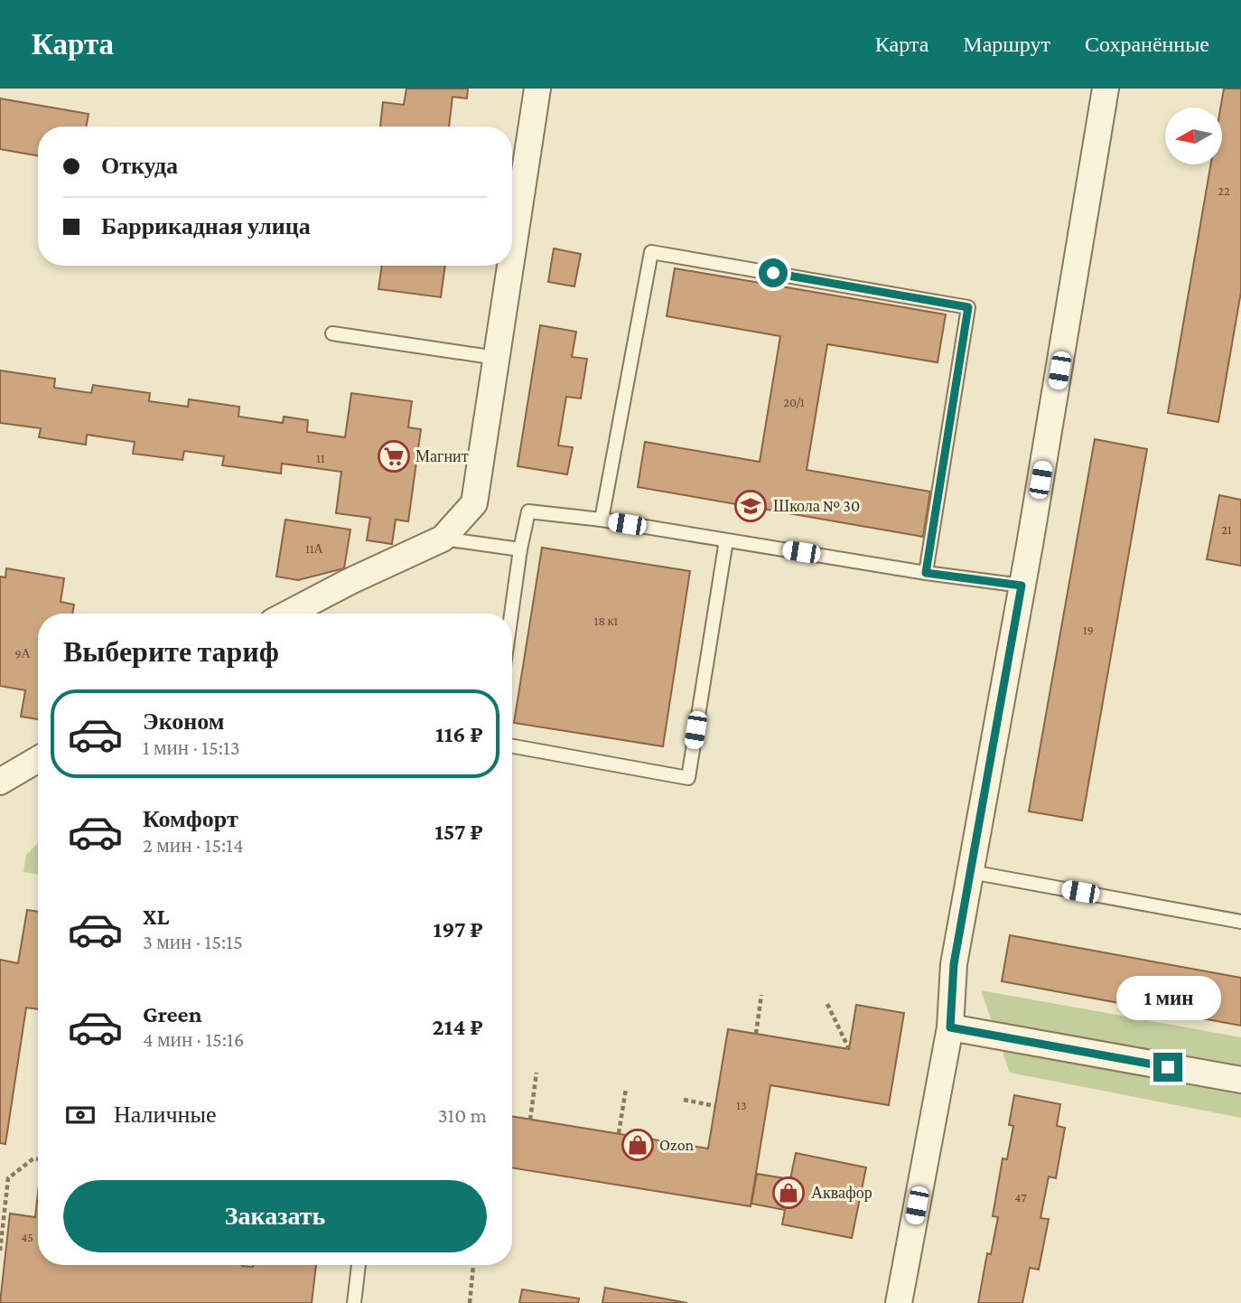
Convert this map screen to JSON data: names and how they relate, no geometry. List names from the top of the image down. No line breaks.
{"places":{"supermarket":["Магнит"],"school or university":["Школа № 30"],"shop":["Ozon","Аквафор"]},"house_numbers":["22","20/1","11","21","11А","18 к1","19","9А","13","47","45"],"north":"left","page":{"header":"Карта","nav":["Карта","Маршрут","Сохранённые"],"banner":["Откуда","Баррикадная улица"],"heading":"Выберите тариф","list":[{"name":"Эконом","note":"1 мин · 15:13","value":"116 ₽"},{"name":"Комфорт","note":"2 мин · 15:14","value":"157 ₽"},{"name":"XL","note":"3 мин · 15:15","value":"197 ₽"},{"name":"Green","note":"4 мин · 15:16","value":"214 ₽"}],"bubble":"1 мин","pay":["Наличные","310 m"],"buttons":"Заказать"}}
